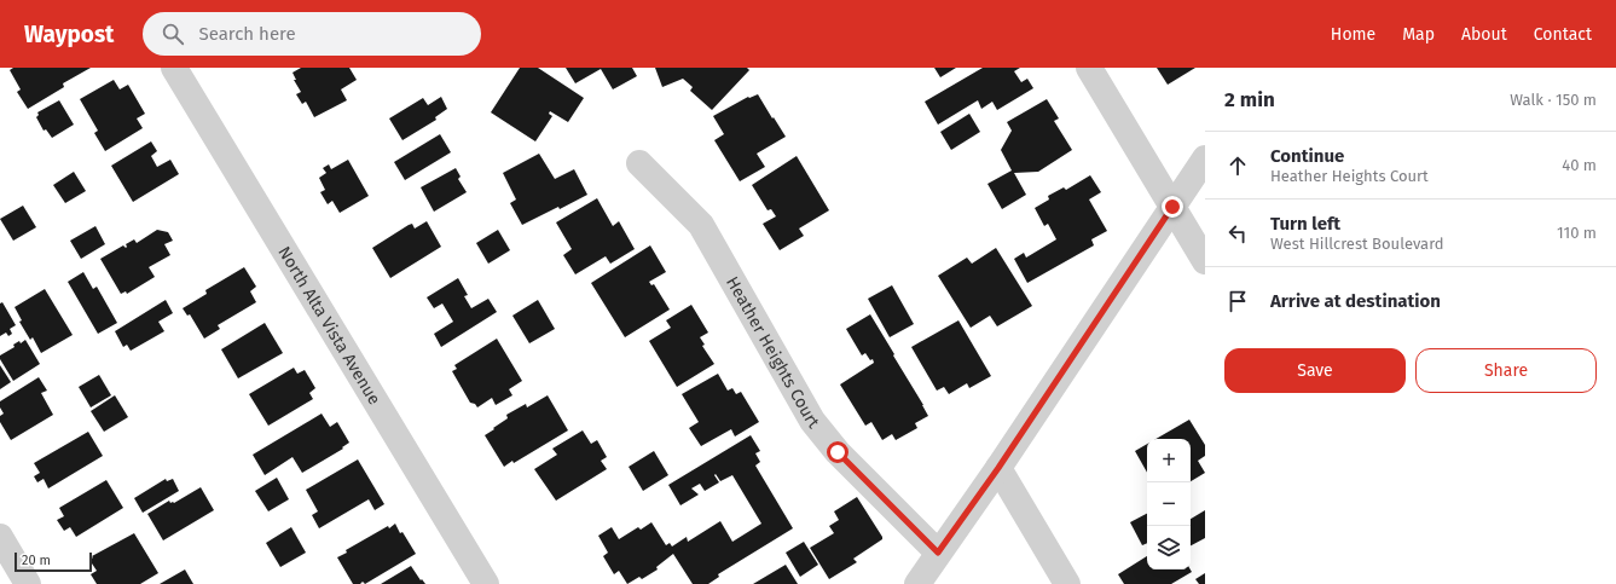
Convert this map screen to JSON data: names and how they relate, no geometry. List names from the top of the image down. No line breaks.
{"streets":{"street":["North Alta Vista Avenue","Heather Heights Court"]},"scale_bar":"20 m","page":{"header":"Waypost","search":"Search here","nav":["Home","Map","About","Contact"],"heading":["2 min","Walk · 150 m"],"list":[["Continue","Heather Heights Court","40 m"],["Turn left","West Hillcrest Boulevard","110 m"],"Arrive at destination"],"buttons":["Save","Share"],"map_buttons":["+","−"],"scale":"20 m"}}
